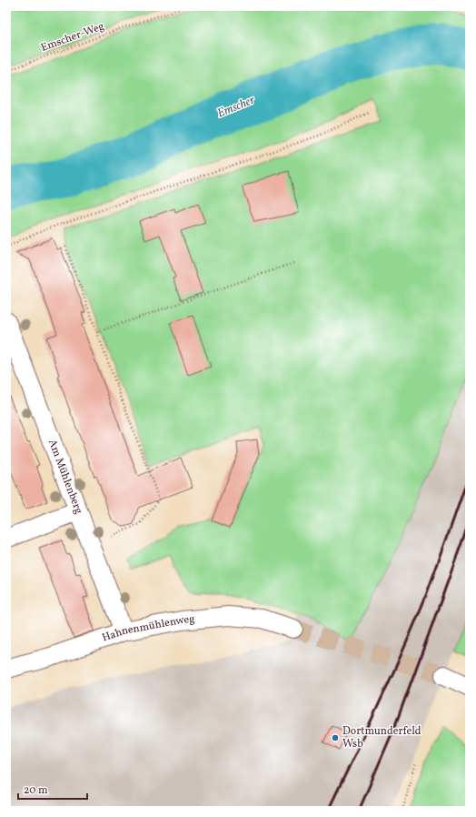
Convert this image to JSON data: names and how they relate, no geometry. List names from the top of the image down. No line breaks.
{"streets":{"street":["Am Mühlenberg","Hahnenmühlenweg"],"path":["Emscher-Weg"]},"crossings":[["Am Mühlenberg","Hahnenmühlenweg"]],"water":["Emscher"],"places":["Dortmunderfeld Wsb"],"scale_bar":"20 m"}
